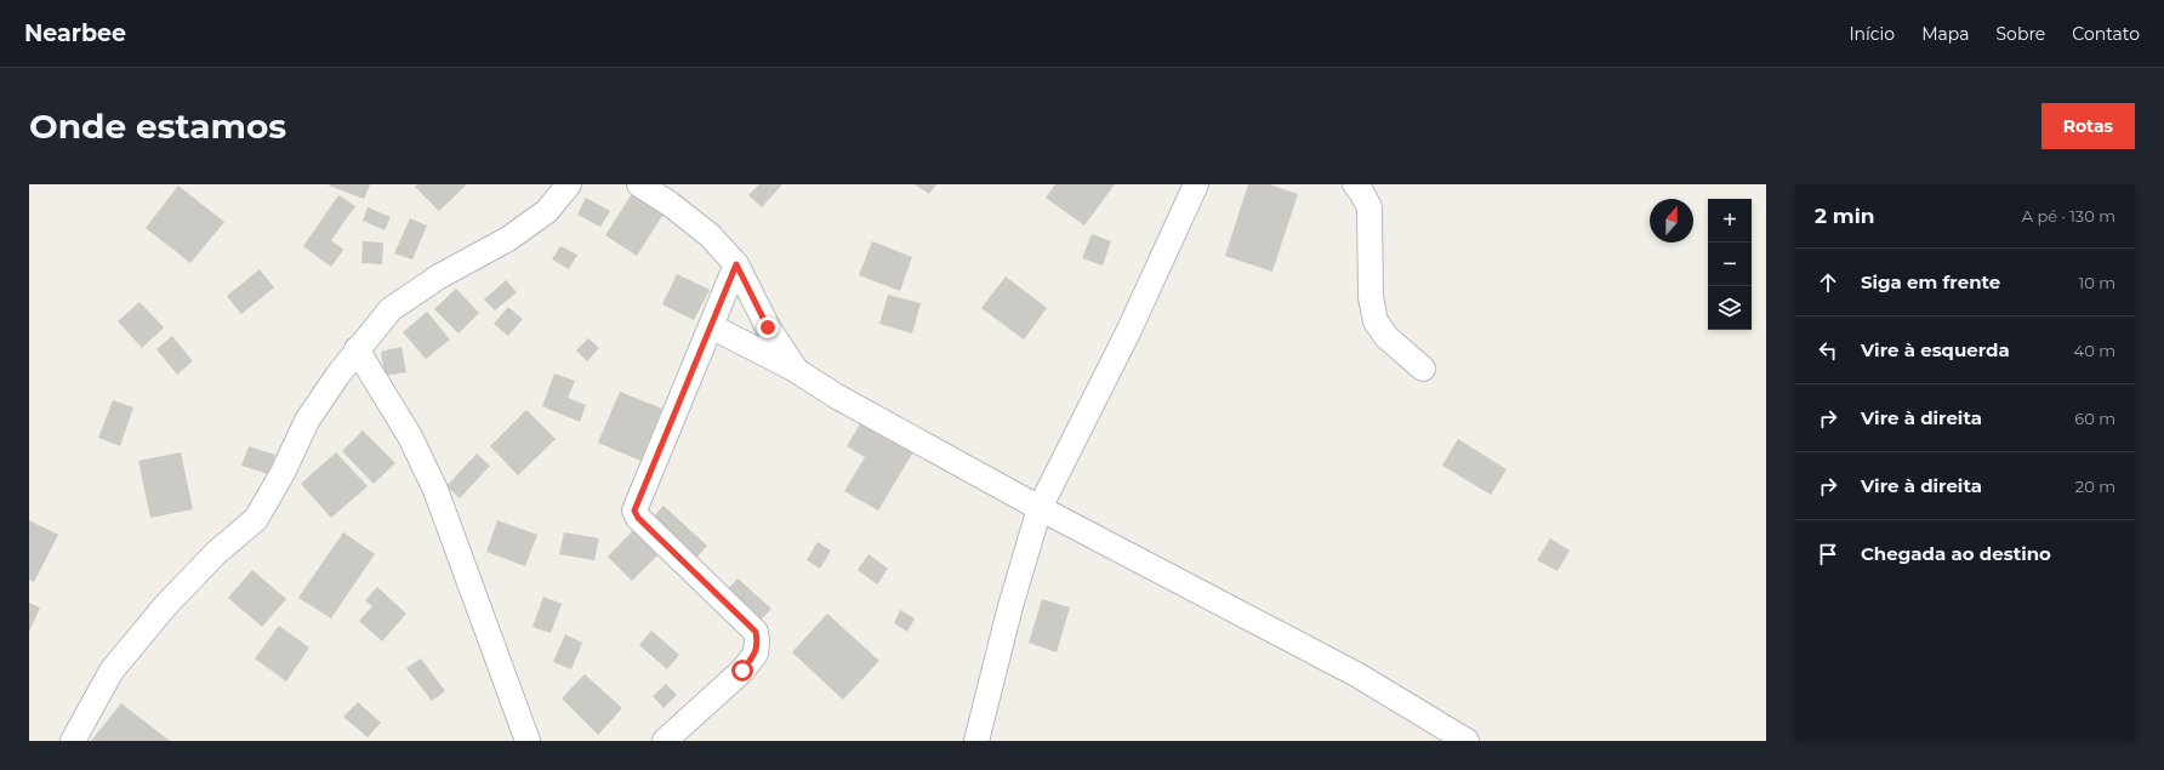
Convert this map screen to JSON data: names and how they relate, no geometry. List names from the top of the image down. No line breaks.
{"north":"top","page":{"header":"Nearbee","nav":["Início","Mapa","Sobre","Contato"],"buttons":"Rotas","title":"Onde estamos","heading":["2 min","A pé · 130 m"],"map_buttons":["+","−"],"list":[["Siga em frente","10 m"],["Vire à esquerda","40 m"],["Vire à direita","60 m"],["Vire à direita","20 m"],"Chegada ao destino"]}}
